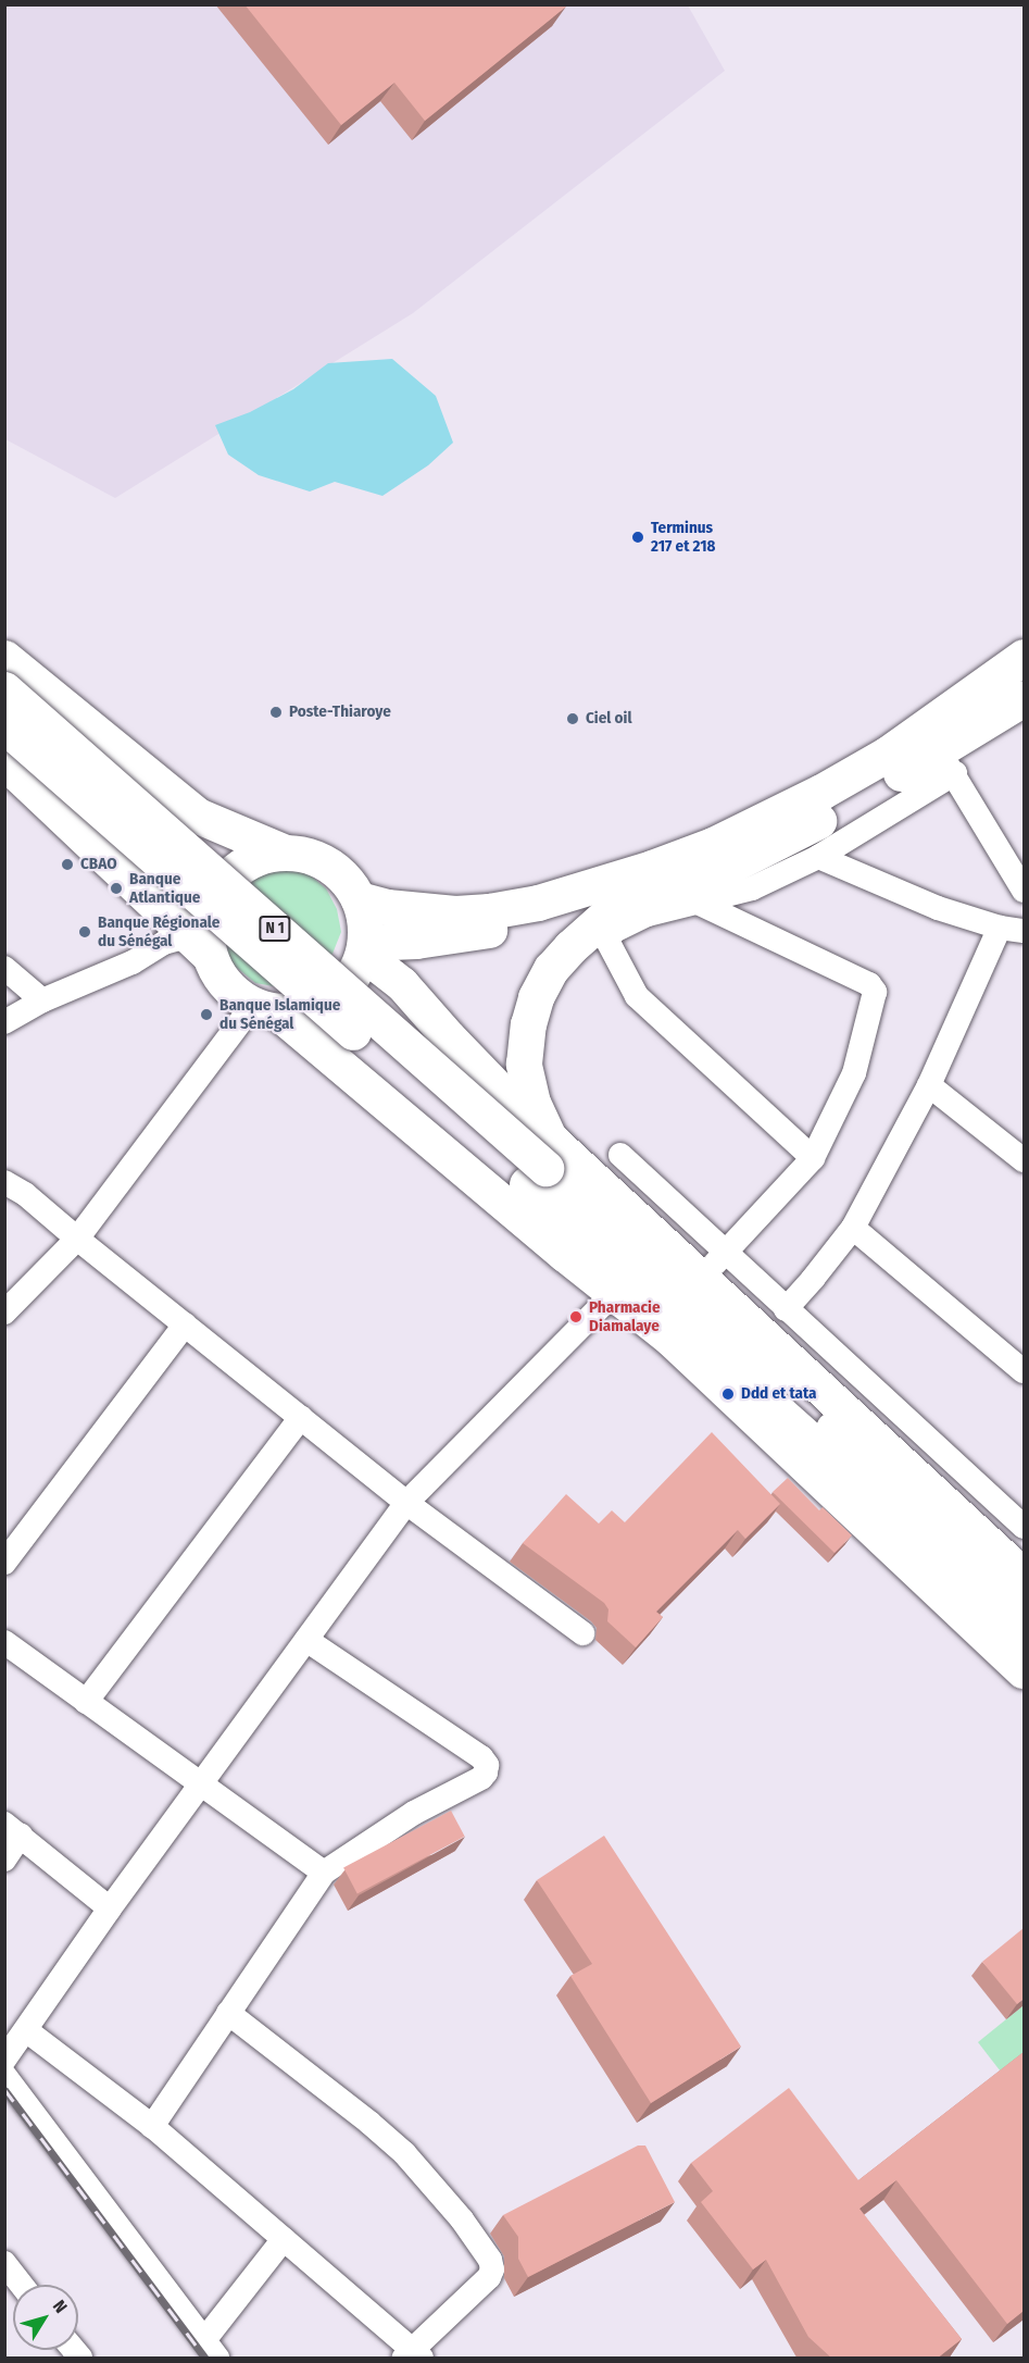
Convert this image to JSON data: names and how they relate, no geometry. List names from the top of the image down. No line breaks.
{"streets":{"main road":["N 1"]},"places":["Terminus 217 et 218","Poste-Thiaroye","Ciel oil","CBAO","Banque Atlantique","Banque Régionale du Sénégal","Banque Islamique du Sénégal","Pharmacie Diamalaye","Ddd et tata"],"north":"top right"}
